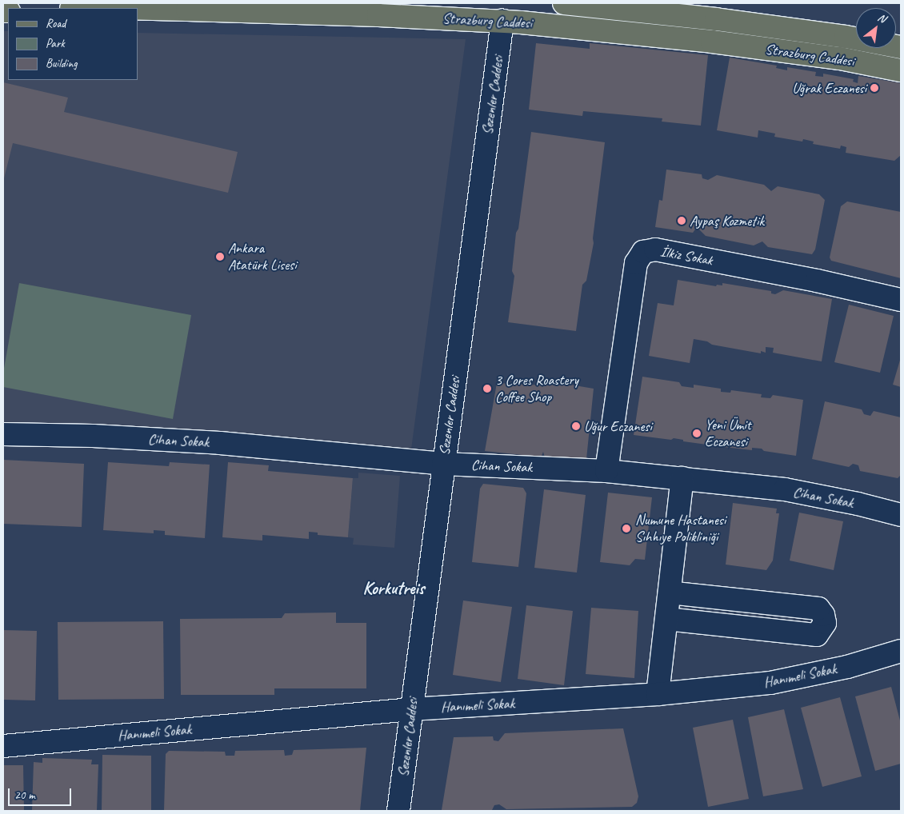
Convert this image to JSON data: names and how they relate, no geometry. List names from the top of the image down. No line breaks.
{"streets":{"main road":["Strazburg Caddesi"],"street":["Sezenler Caddesi","İlkiz Sokak","Cihan Sokak","Hanımeli Sokak"]},"crossings":[["Strazburg Caddesi","Sezenler Caddesi"],["Sezenler Caddesi","Cihan Sokak"],["Sezenler Caddesi","Hanımeli Sokak"],["İlkiz Sokak","Cihan Sokak"]],"districts":["Korkutreis"],"places":["Uğrak Eczanesi","Aypaş Kozmetik","Ankara Atatürk Lisesi","3 Cores Roastery Coffee Shop","Uğur Eczanesi","Yeni Ümit Eczanesi","Numune Hastanesi Sıhhıye Polikliniği"],"legend":["Road","Park","Building"],"scale_bar":"20 m","north":"top right"}
